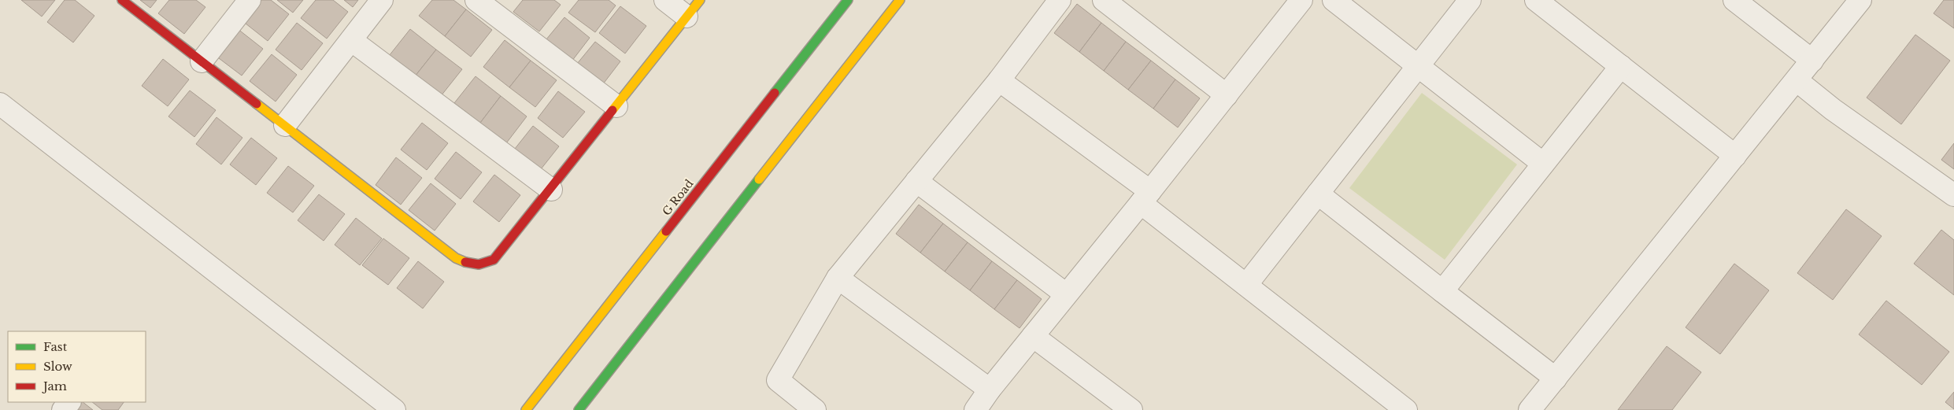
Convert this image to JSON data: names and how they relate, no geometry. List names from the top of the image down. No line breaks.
{"streets":{"street":["G Road"]},"legend":["Fast","Slow","Jam"]}
